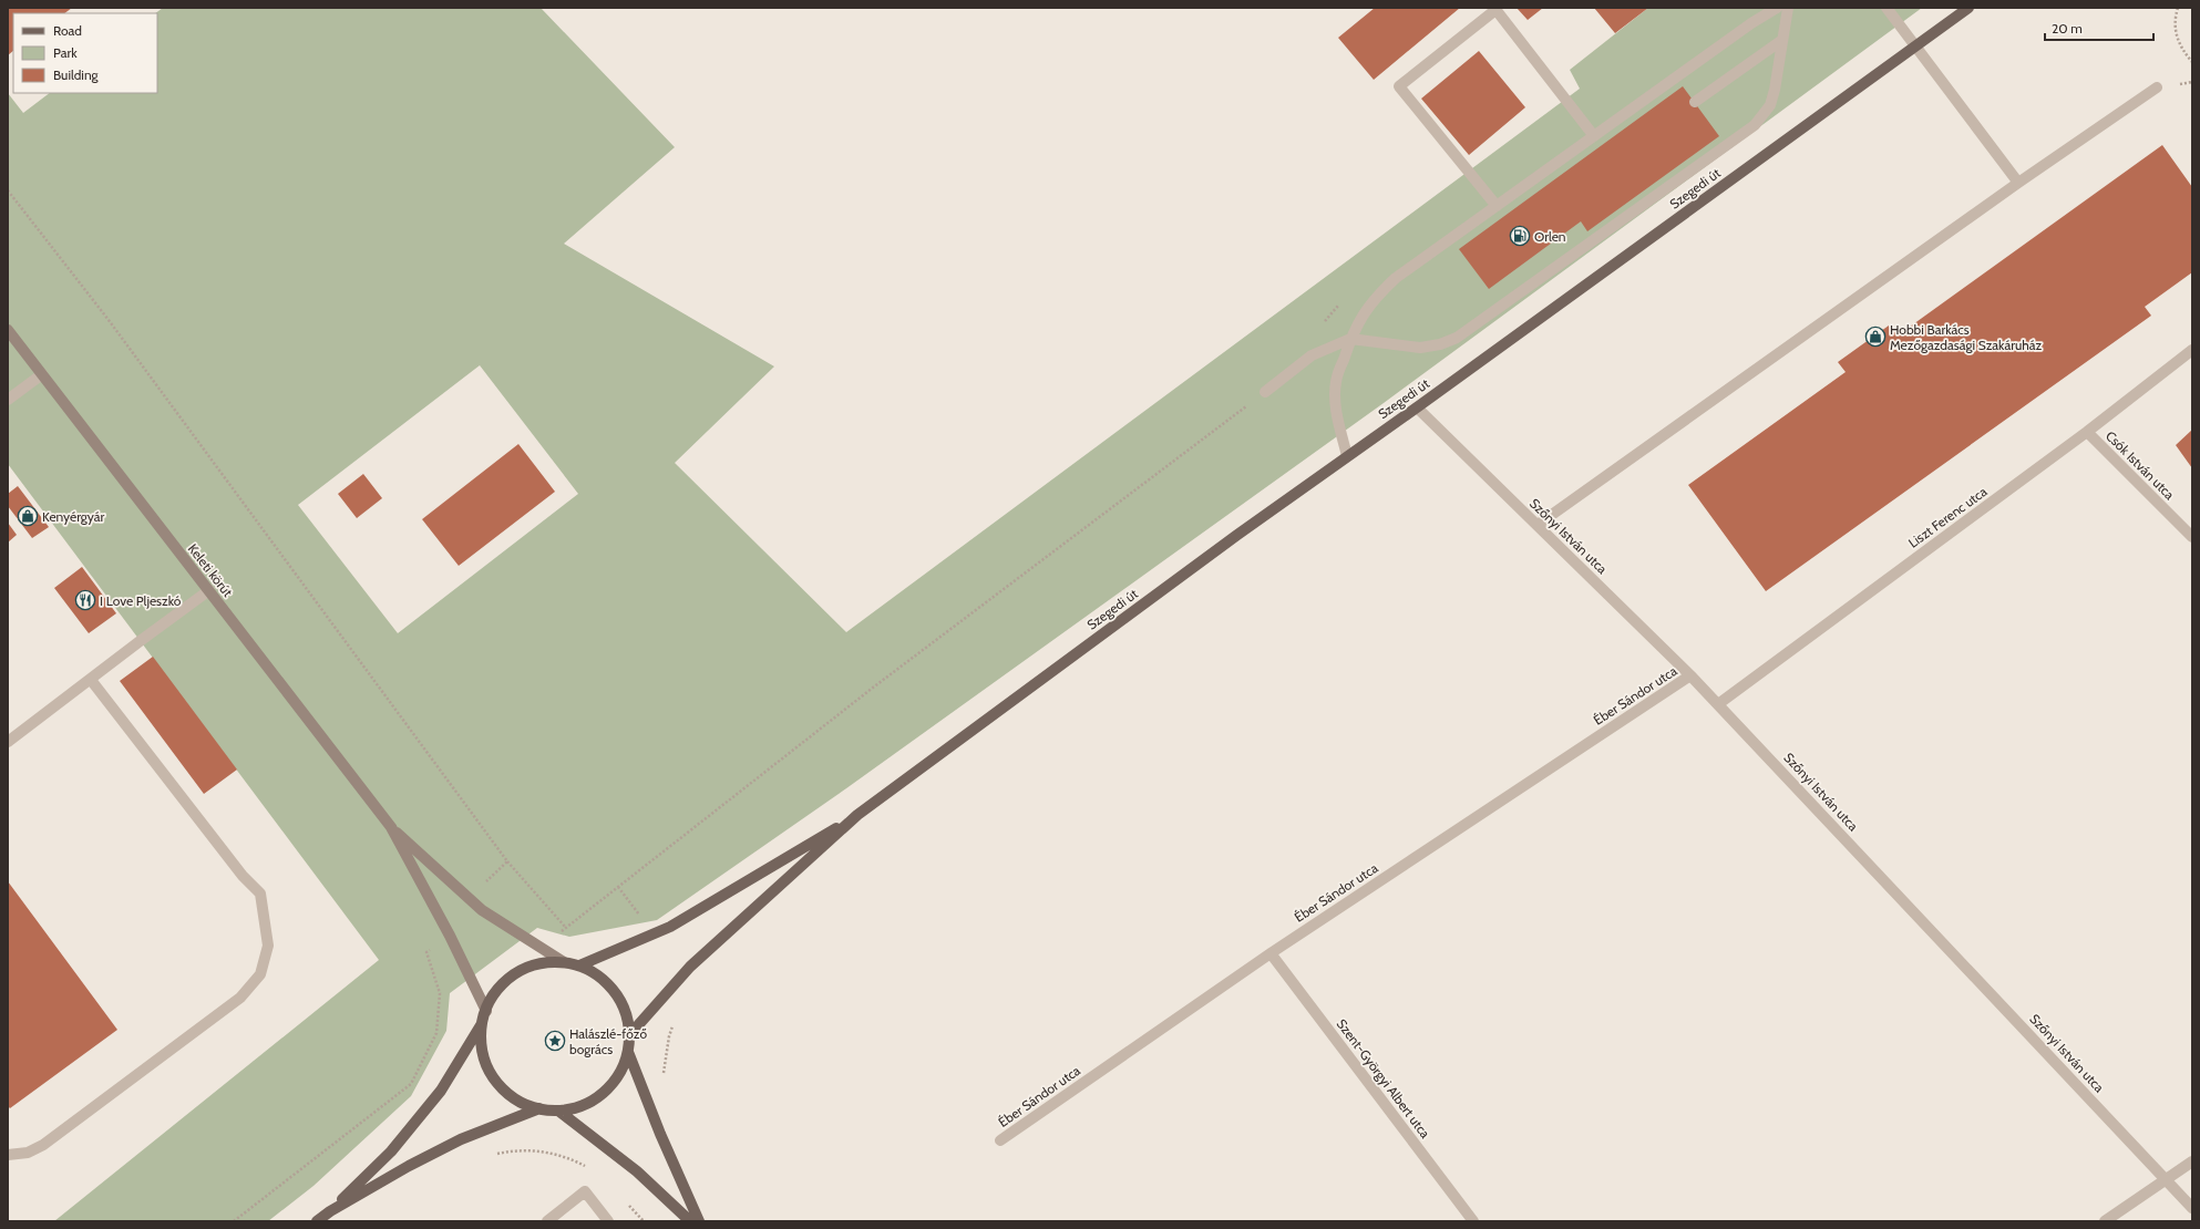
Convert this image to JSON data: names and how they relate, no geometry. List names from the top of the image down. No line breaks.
{"streets":{"main road":["Szegedi út","Keleti körút"],"street":["Csók István utca","Liszt Ferenc utca","Szőnyi István utca","Éber Sándor utca","Szent-Györgyi Albert utca"]},"crossings":[["Szegedi út","Szőnyi István utca"],["Csók István utca","Liszt Ferenc utca"],["Liszt Ferenc utca","Szőnyi István utca"],["Szőnyi István utca","Éber Sándor utca"],["Éber Sándor utca","Szent-Györgyi Albert utca"]],"places":{"fuel station":["Orlen"],"shop":["Hobbi Barkács Mezőgazdasági Szakáruház","Kenyérgyár"],"restaurant":["I Love Pljeszkó"],"place":["Halászlé-főző bogrács"]},"legend":["Road","Park","Building"],"scale_bar":"20 m"}
